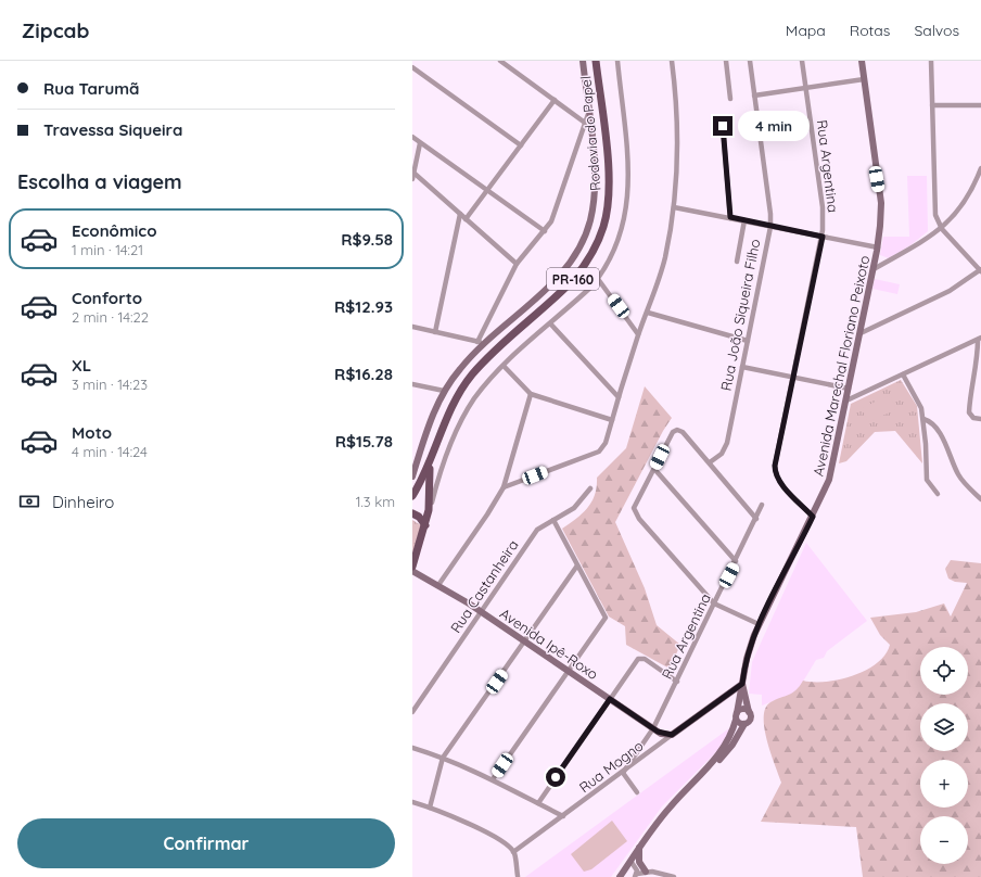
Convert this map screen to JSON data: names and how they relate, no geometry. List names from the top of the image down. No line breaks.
{"streets":{"main road":["Rodovia do Papel","PR-160","Avenida Marechal Floriano Peixoto","Avenida Ipê-Roxo","Rua Mogno"],"street":["Rua Argentina","Rua João Siqueira Filho","Rua Castanheira"]},"crossings":[["Rua Argentina","Avenida Marechal Floriano Peixoto"],["Rua Argentina","Avenida Ipê-Roxo"],["Rua Argentina","Rua Mogno"],["Avenida Marechal Floriano Peixoto","Rua Mogno"],["Rua Castanheira","Avenida Ipê-Roxo"],["Avenida Ipê-Roxo","Rua Mogno"]],"page":{"header":"Zipcab","nav":["Mapa","Rotas","Salvos"],"banner":["Rua Tarumã","Travessa Siqueira"],"bubble":"4 min","heading":"Escolha a viagem","list":[{"name":"Econômico","note":"1 min · 14:21","value":"R$9.58"},{"name":"Conforto","note":"2 min · 14:22","value":"R$12.93"},{"name":"XL","note":"3 min · 14:23","value":"R$16.28"},{"name":"Moto","note":"4 min · 14:24","value":"R$15.78"}],"pay":["Dinheiro","1.3 km"],"map_buttons":["+","−"],"buttons":"Confirmar"}}
